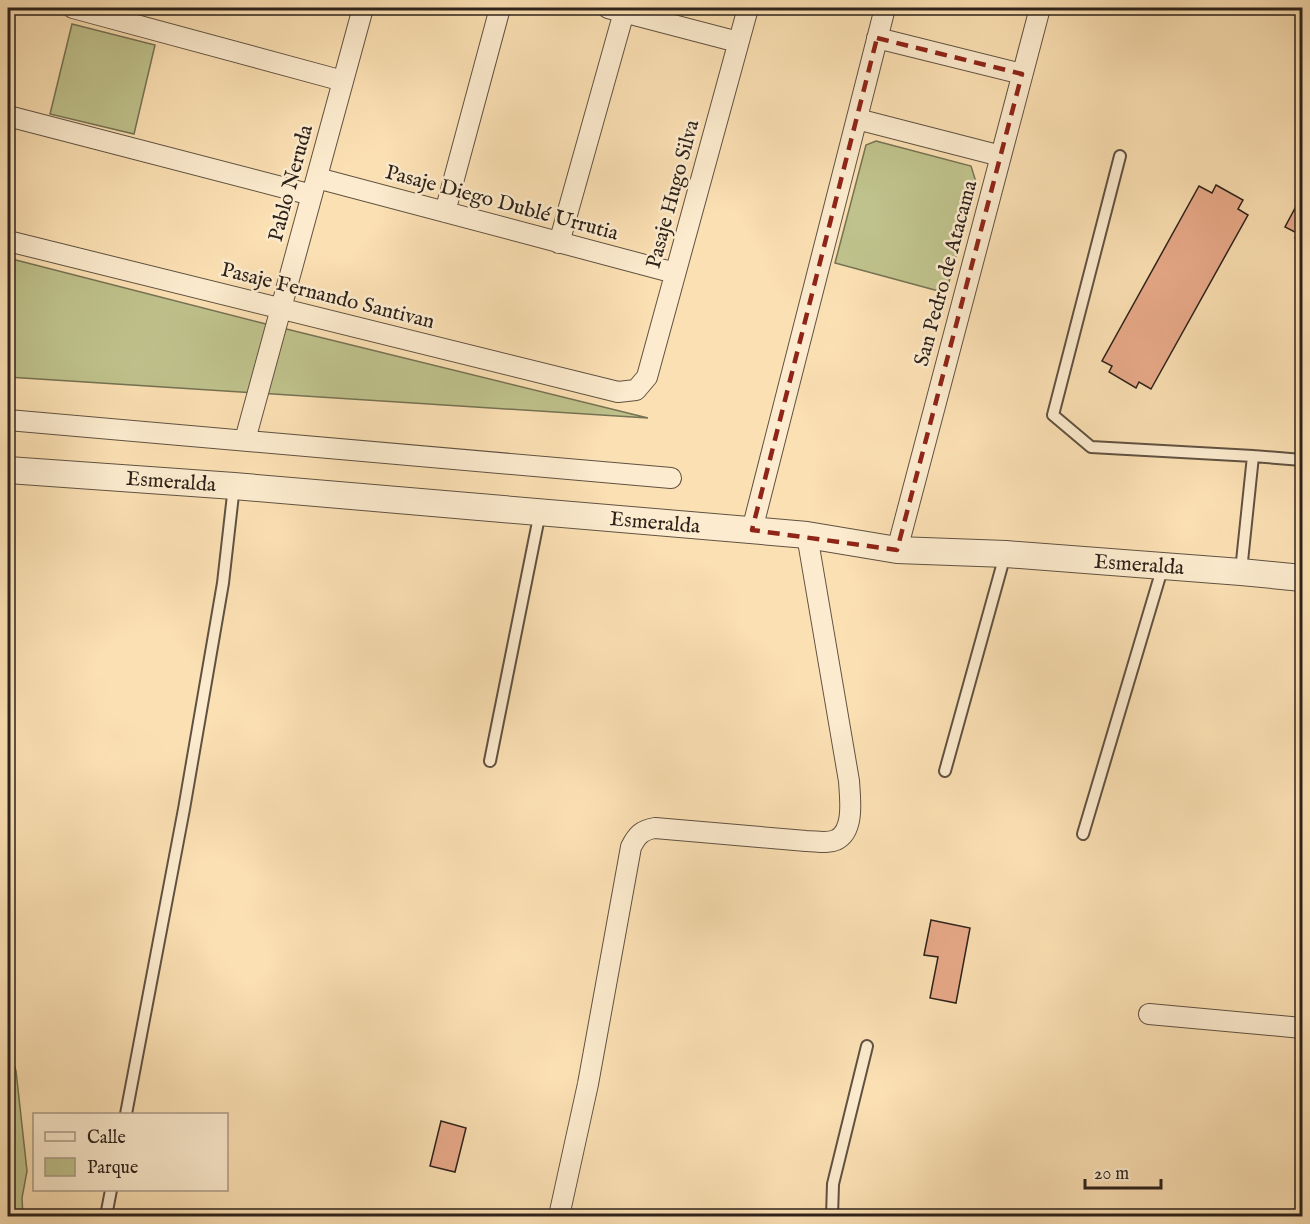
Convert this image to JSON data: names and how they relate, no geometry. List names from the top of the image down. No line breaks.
{"streets":{"street":["Pablo Neruda","Pasaje Hugo Silva","Pasaje Diego Dublé Urrutia","San Pedro de Atacama","Pasaje Fernando Santivan","Esmeralda"]},"crossings":[["Pablo Neruda","Pasaje Diego Dublé Urrutia"],["Pablo Neruda","Pasaje Fernando Santivan"],["Pasaje Hugo Silva","Pasaje Diego Dublé Urrutia"],["Pasaje Hugo Silva","Pasaje Fernando Santivan"],["San Pedro de Atacama","Esmeralda"]],"legend":["Calle","Parque"],"scale_bar":"20 m"}
